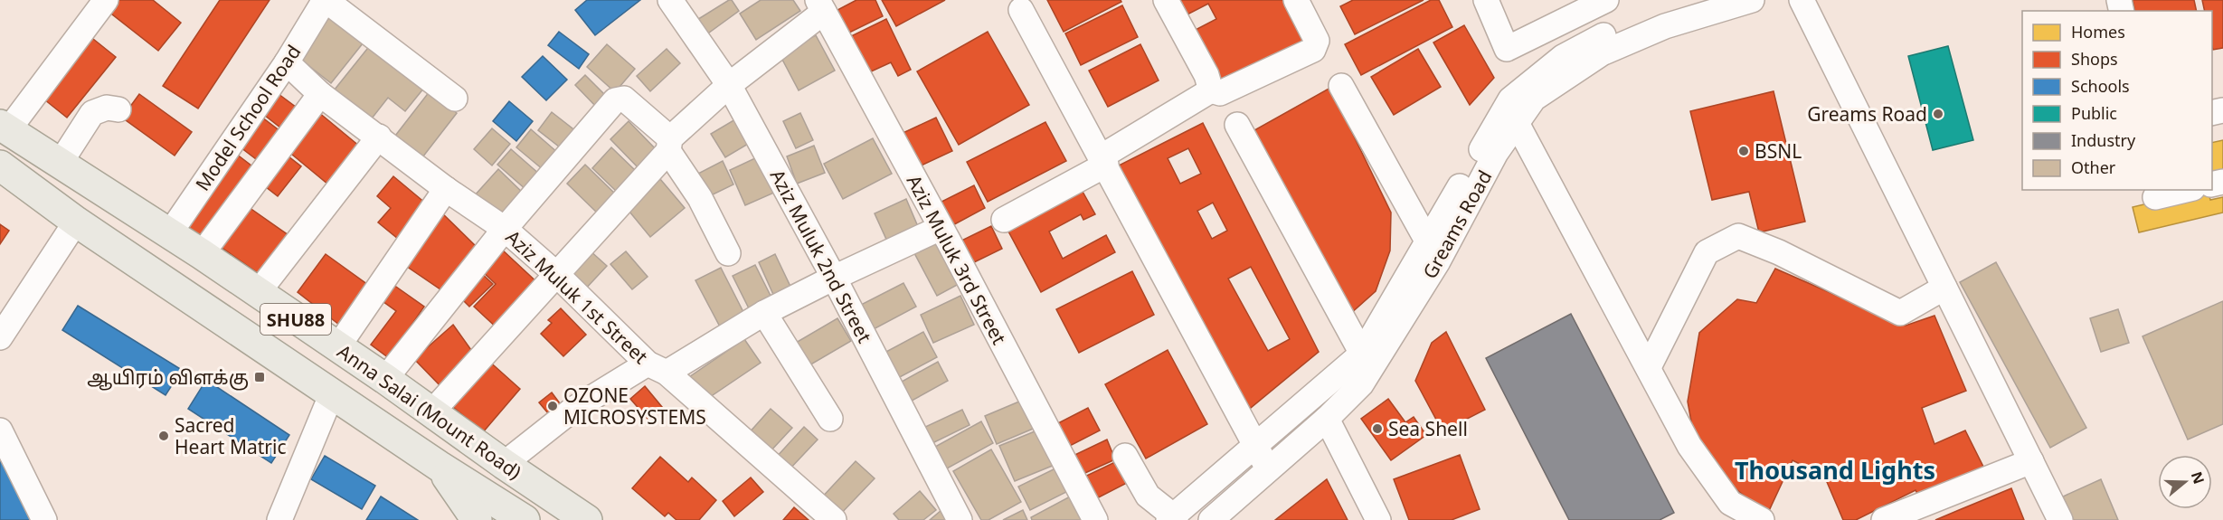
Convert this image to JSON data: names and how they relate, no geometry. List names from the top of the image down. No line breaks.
{"streets":{"main road":["SHU88","Anna Salai (Mount Road)"],"street":["Model School Road","Greams Road","Aziz Muluk 2nd Street","Aziz Muluk 3rd Street","Aziz Muluk 1st Street"]},"crossings":[["Model School Road","Aziz Muluk 1st Street"],["Model School Road","Anna Salai (Mount Road)"]],"districts":["Thousand Lights"],"places":{"other":["Greams Road","BSNL","OZONE MICROSYSTEMS","Sea Shell","Sacred Heart Matric"],"transit":["ஆயிரம் விளக்கு"]},"legend":["Homes","Shops","Schools","Public","Industry","Other"],"north":"right"}
